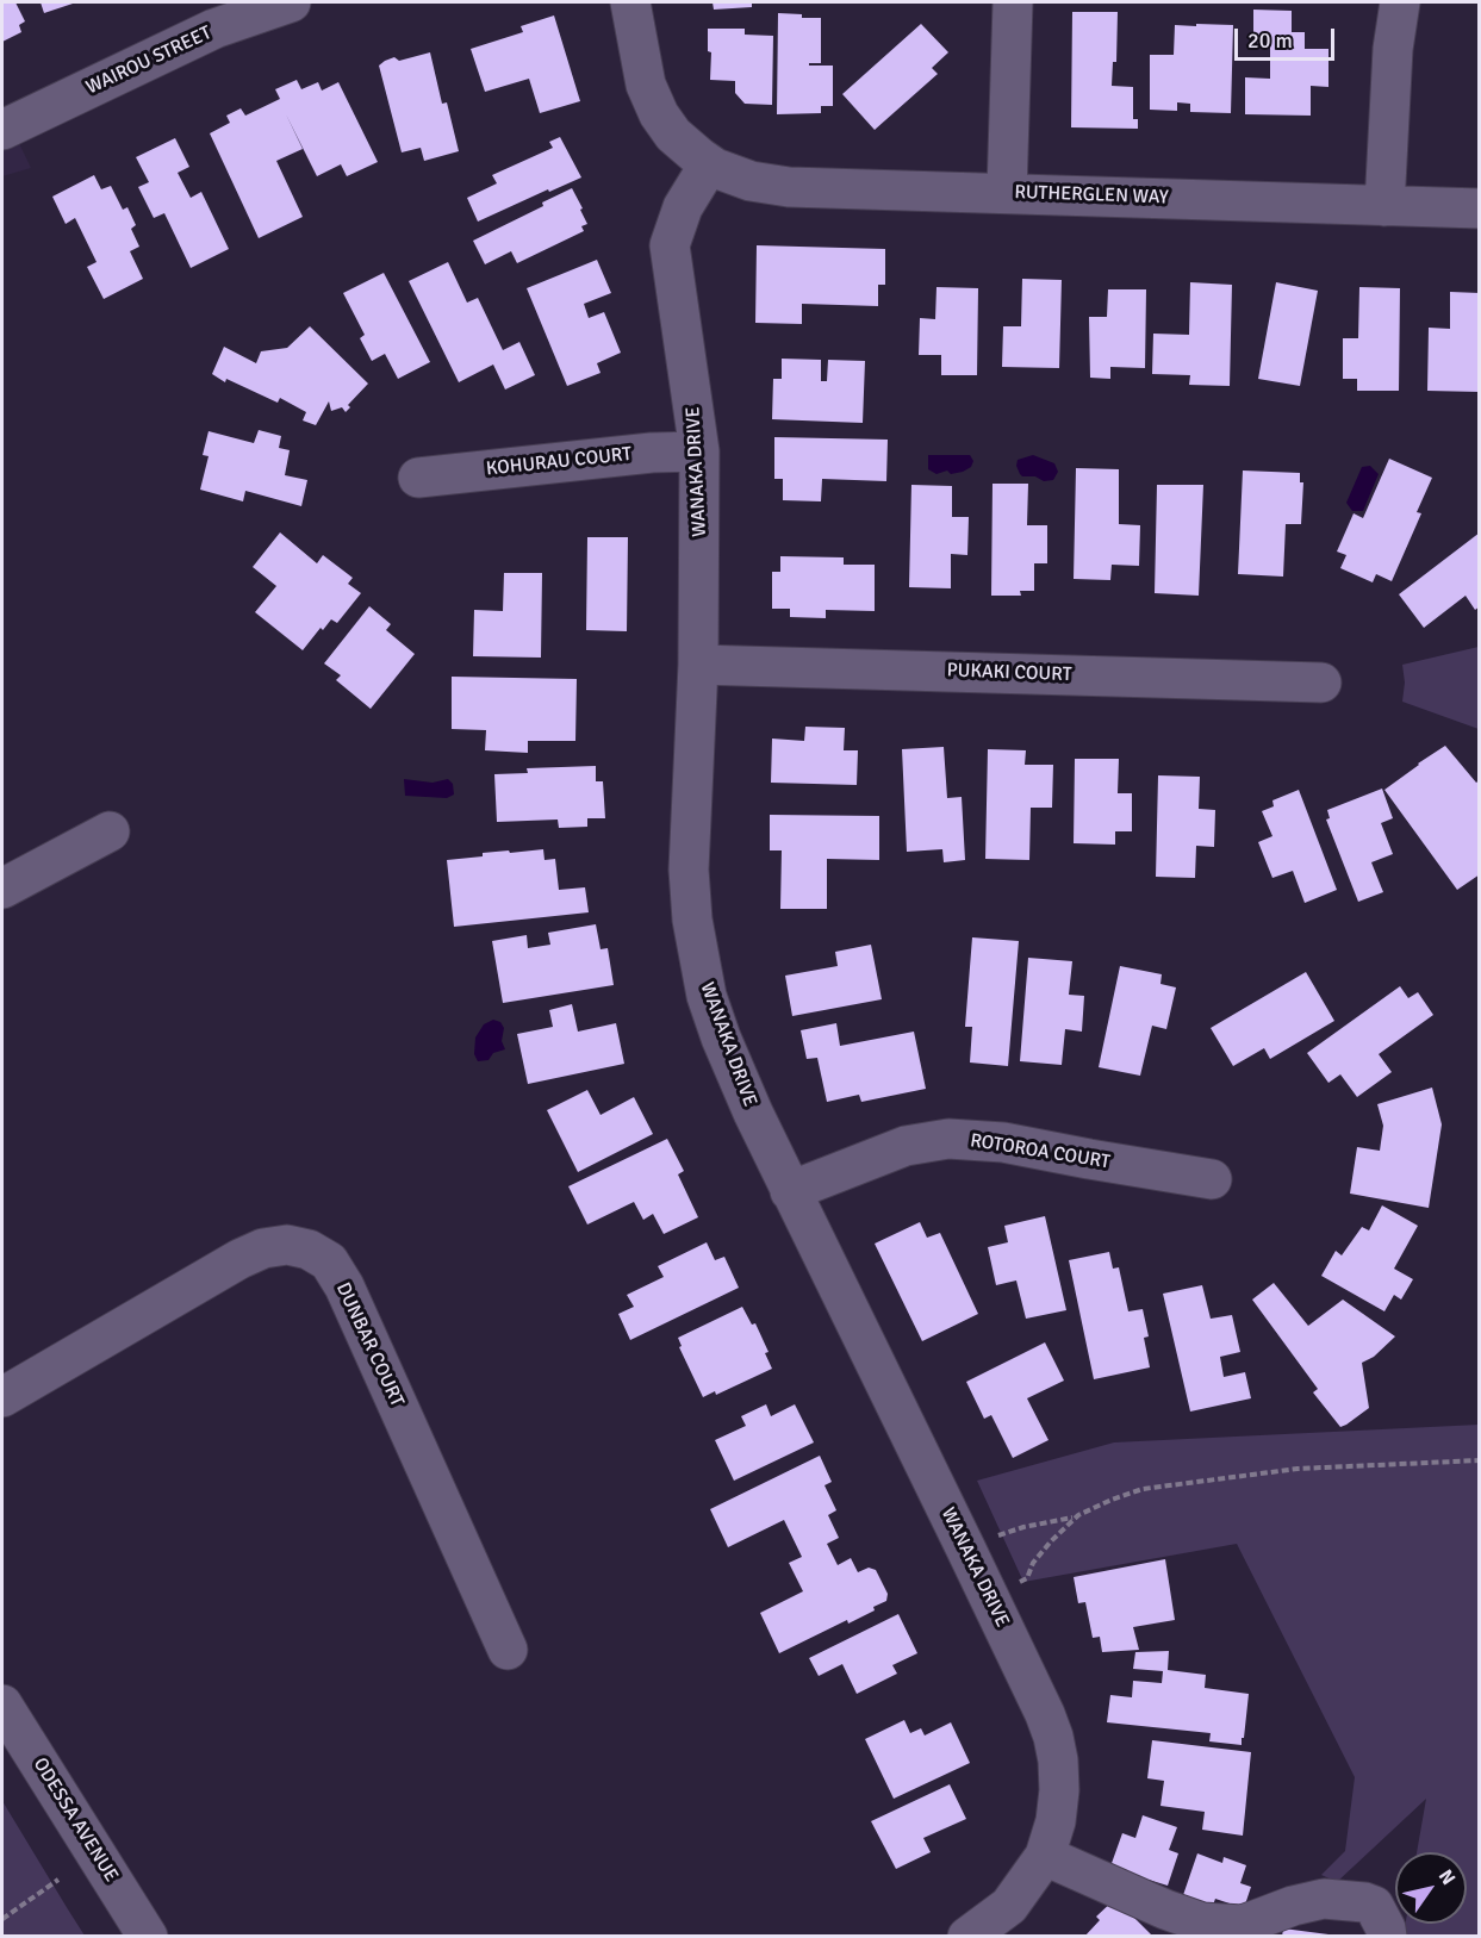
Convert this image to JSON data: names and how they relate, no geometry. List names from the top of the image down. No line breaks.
{"streets":{"street":["WAIROU STREET","RUTHERGLEN WAY","KOHURAU COURT","WANAKA DRIVE","PUKAKI COURT","ROTOROA COURT","DUNBAR COURT","ODESSA AVENUE"]},"crossings":[["RUTHERGLEN WAY","WANAKA DRIVE"],["KOHURAU COURT","WANAKA DRIVE"],["WANAKA DRIVE","PUKAKI COURT"],["WANAKA DRIVE","ROTOROA COURT"]],"scale_bar":"20 m","north":"top right"}
